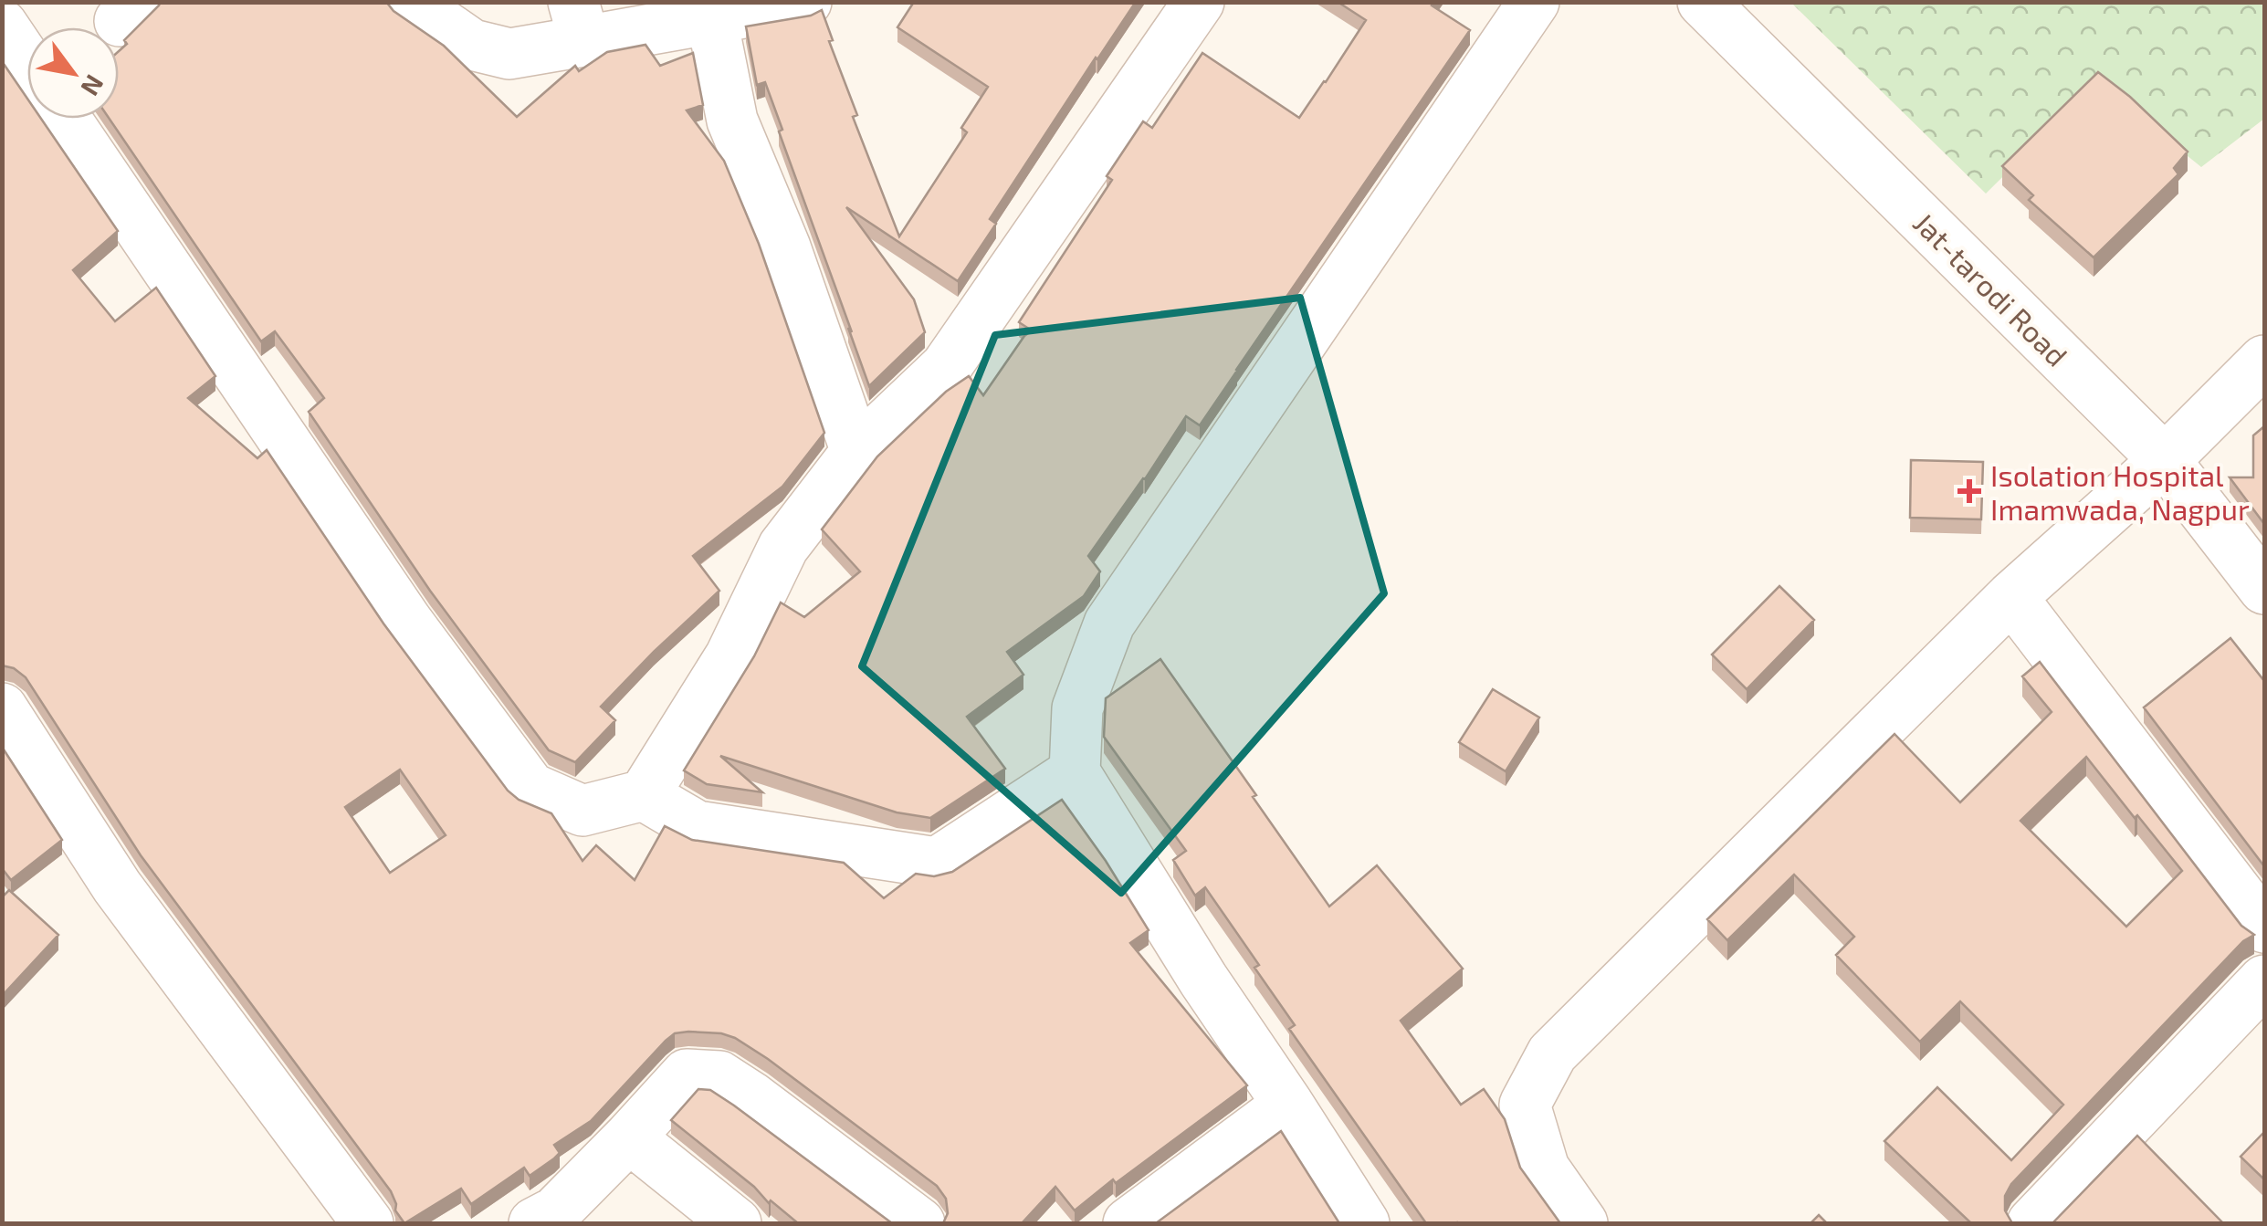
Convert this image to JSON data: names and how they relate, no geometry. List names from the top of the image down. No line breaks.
{"streets":{"street":["Jat-tarodi Road"]},"places":{"health":["Isolation Hospital Imamwada, Nagpur"]},"north":"bottom right"}
